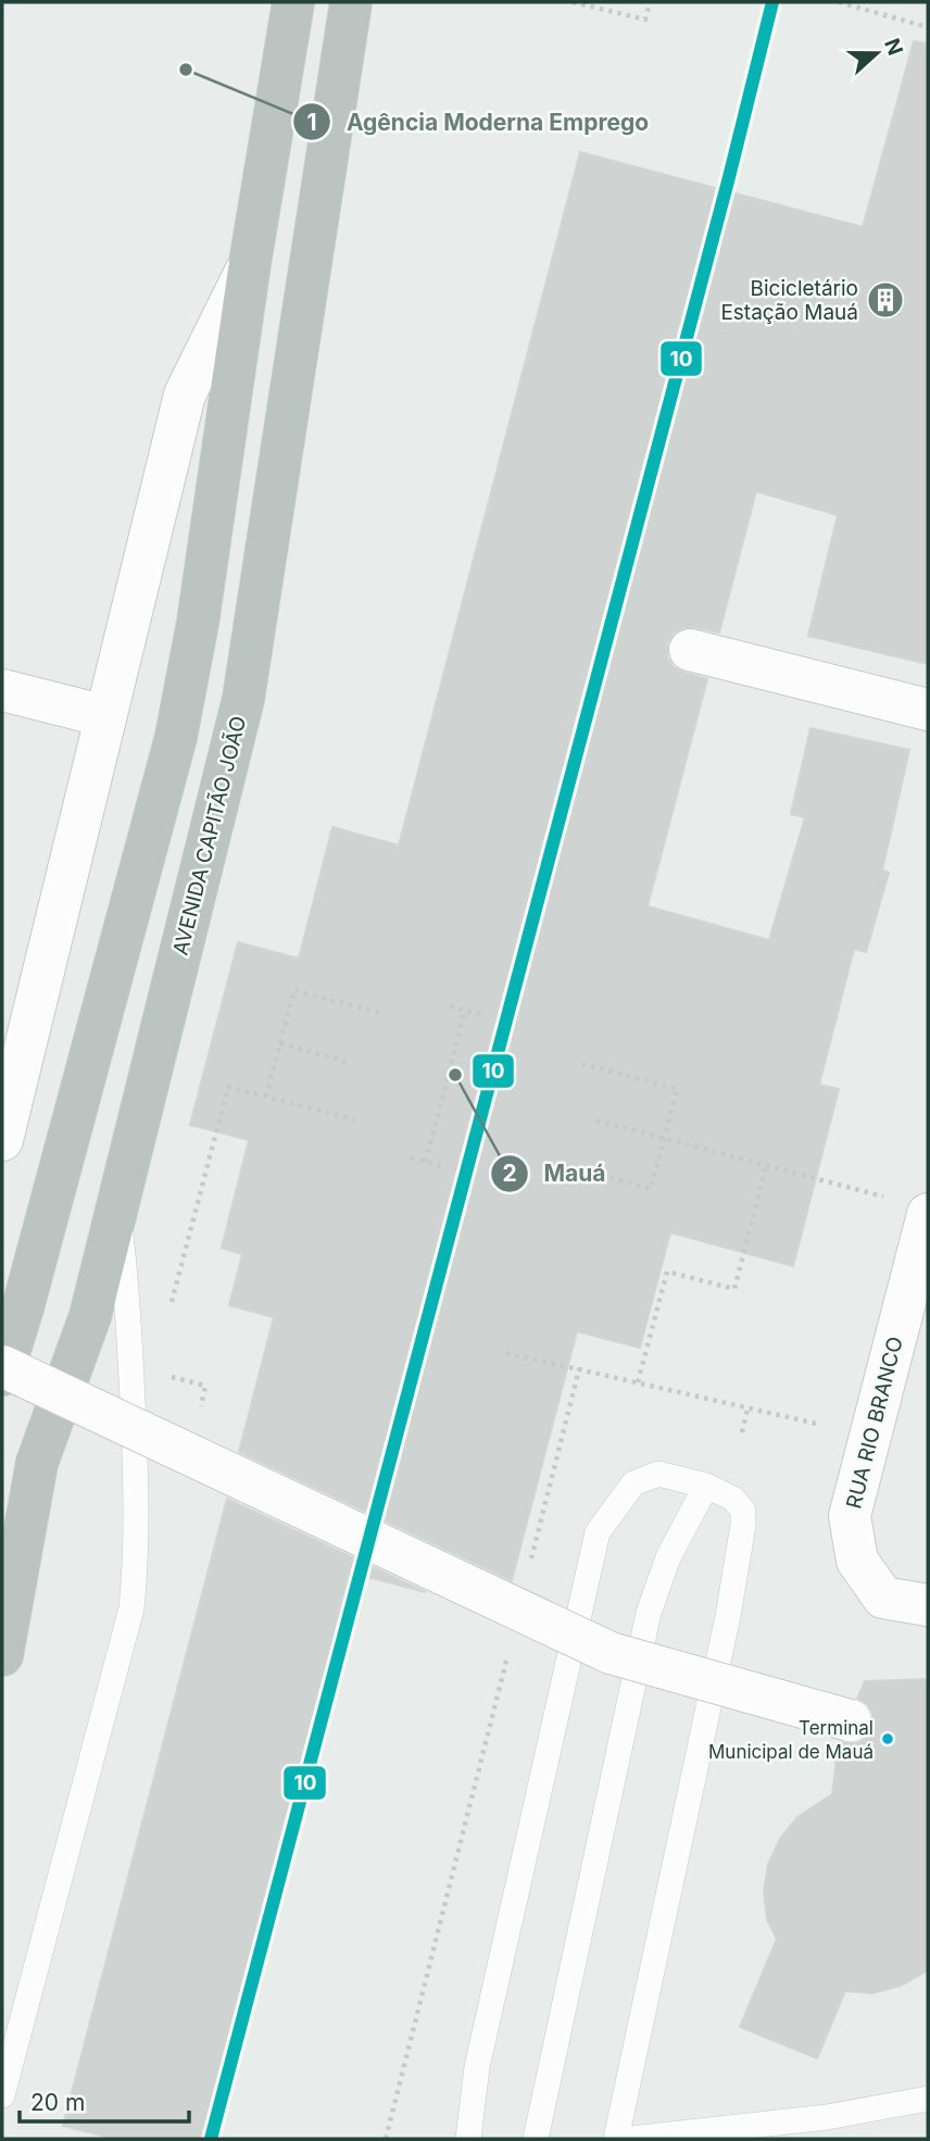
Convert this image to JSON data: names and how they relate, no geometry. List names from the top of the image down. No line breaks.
{"streets":{"highway":["AVENIDA CAPITÃO JOÃO"],"street":["RUA RIO BRANCO"]},"places":{"other":["Agência Moderna Emprego","Mauá","Terminal Municipal de Mauá"],"building":["Bicicletário Estação Mauá"]},"lines":["transit line 10"],"scale_bar":"20 m","north":"right"}
